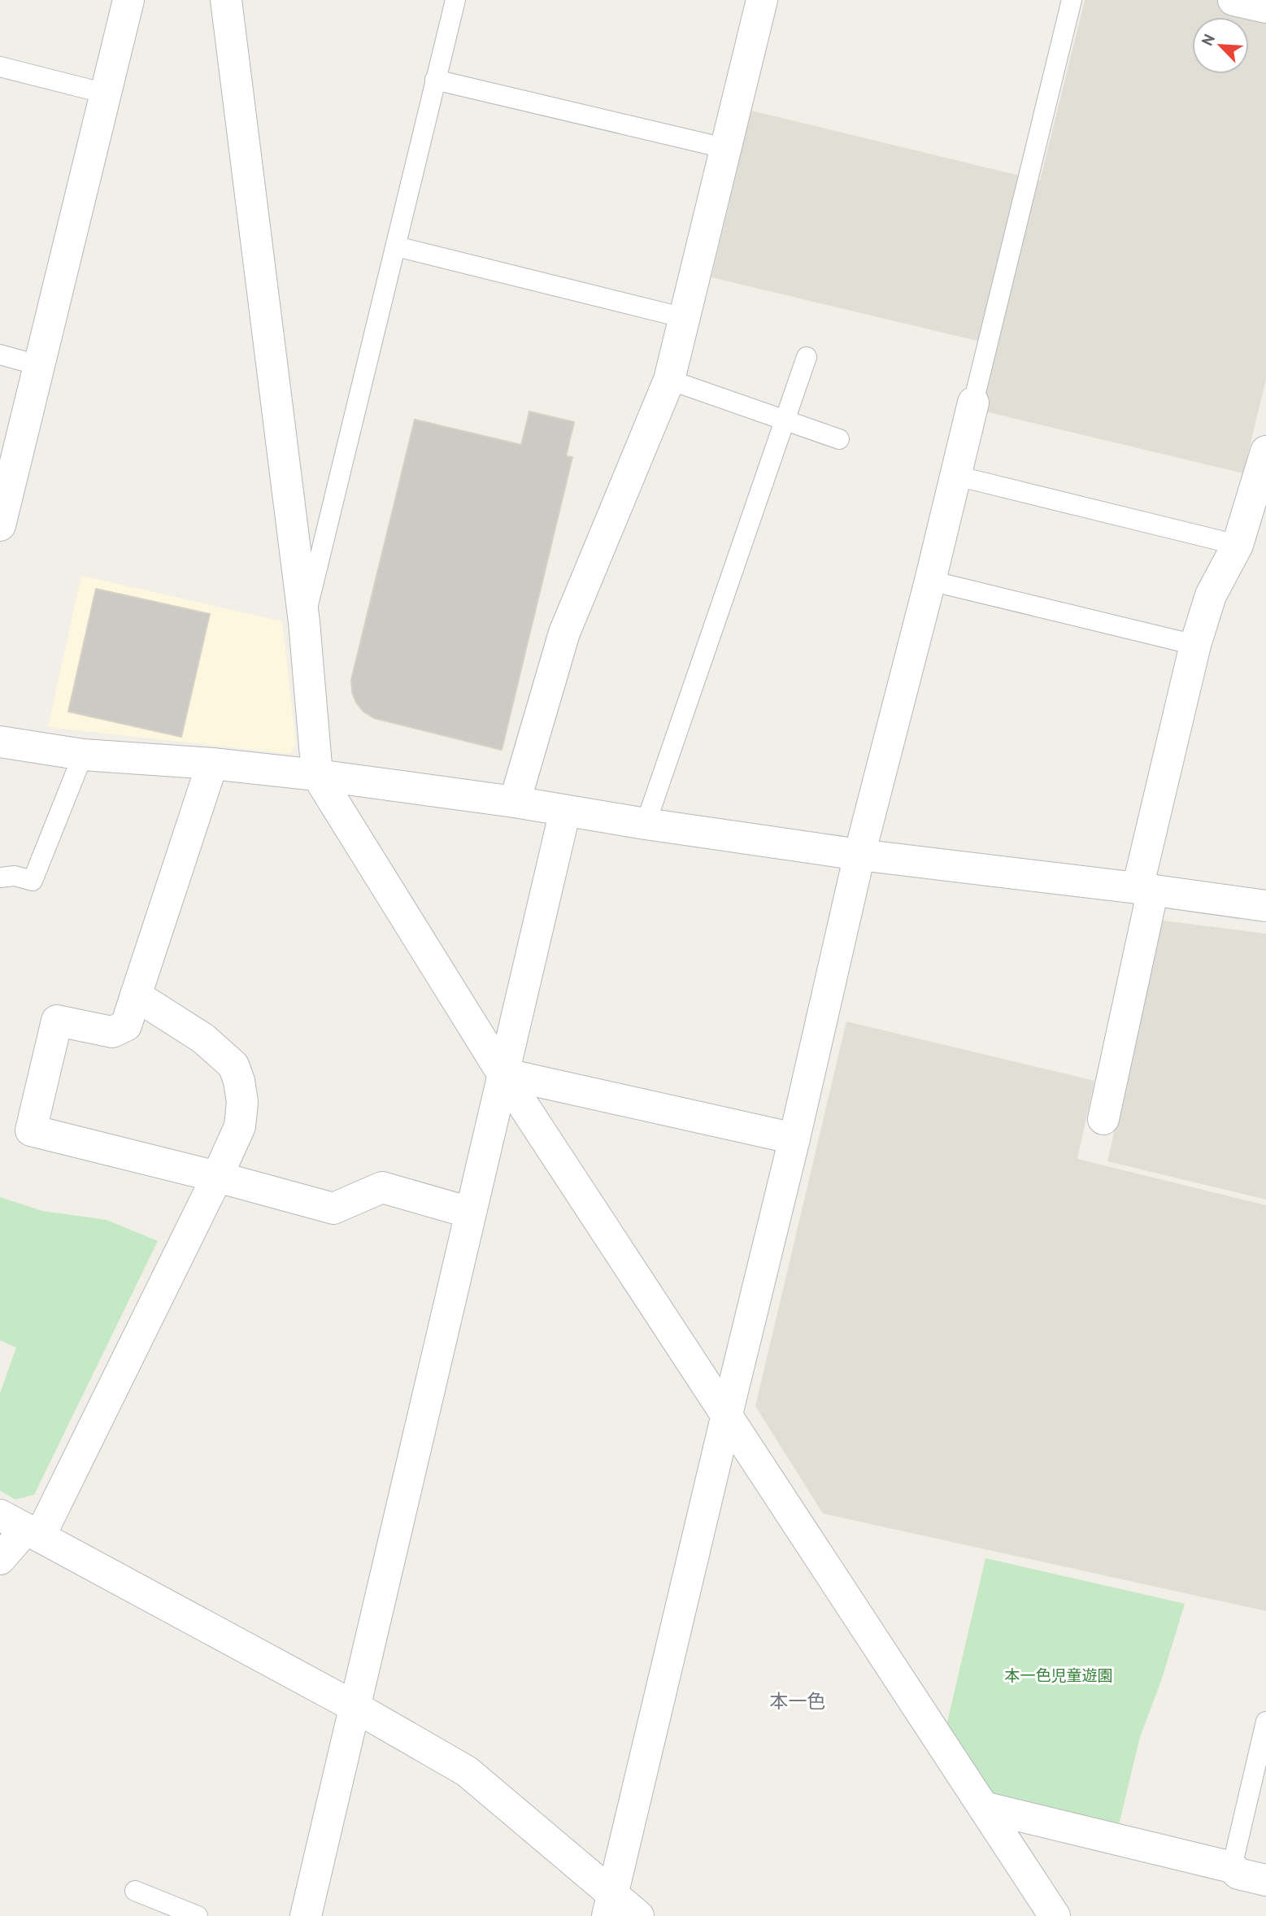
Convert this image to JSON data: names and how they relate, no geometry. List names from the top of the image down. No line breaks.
{"districts":["本一色"],"parks":["本一色児童遊園"],"north":"top left"}
